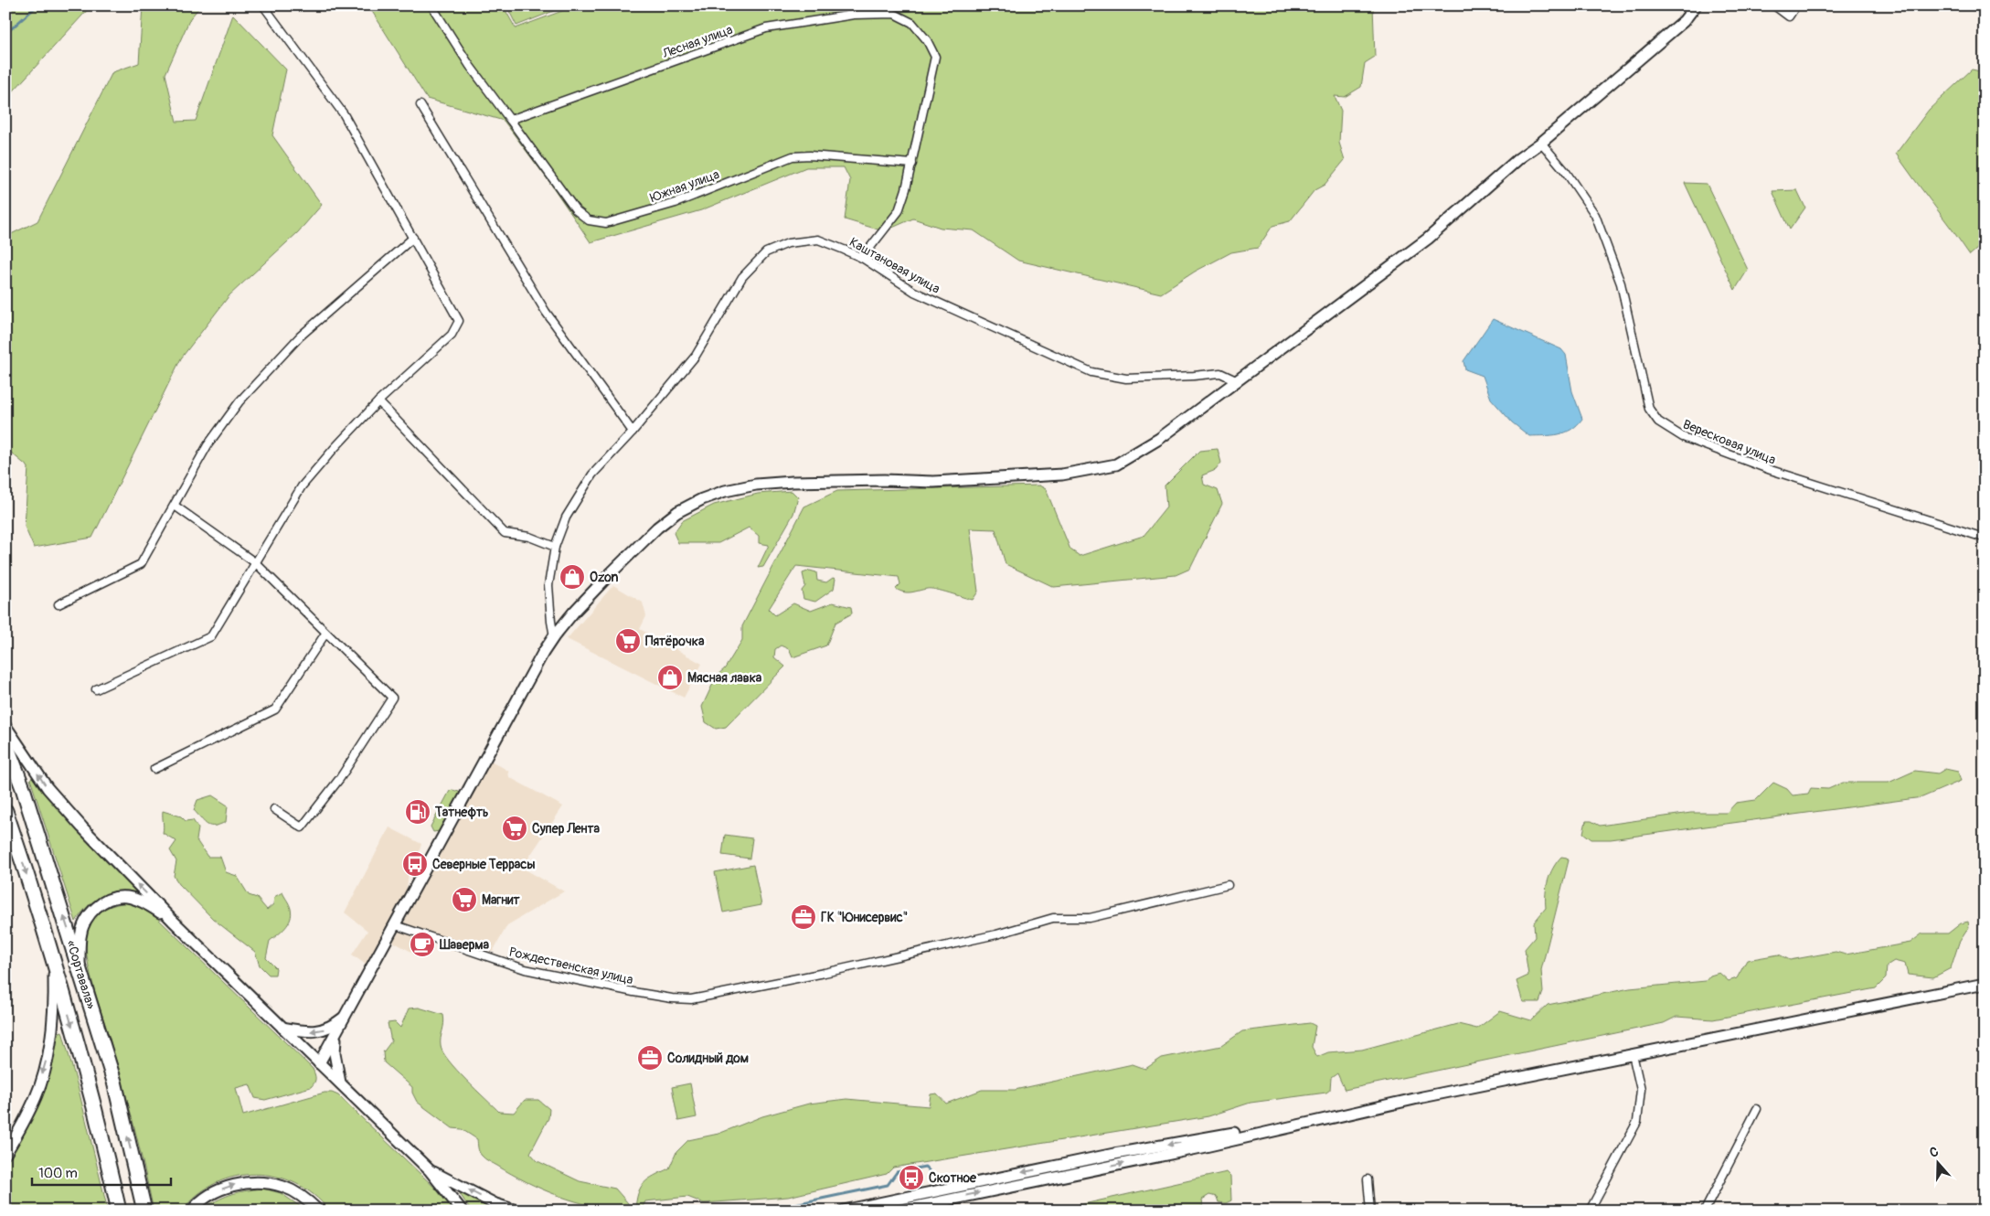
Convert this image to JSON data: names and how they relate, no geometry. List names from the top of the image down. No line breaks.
{"streets":{"highway":["«Сортавала»"],"street":["Лесная улица","Южная улица","Каштановая улица","Вересковая улица","Рождественская улица"]},"crossings":[["Лесная улица","Южная улица"],["Лесная улица","Каштановая улица"]],"places":{"shop":["Ozon","Мясная лавка"],"supermarket":["Пятёрочка","Супер Лента","Магнит"],"fuel station":["Татнефть"],"bus stop":["Северные Террасы","Скотное"],"office":["ГК \"Юнисервис\"","Солидный дом"],"cafe":["Шаверма"]},"scale_bar":"100 m","north":"top"}
